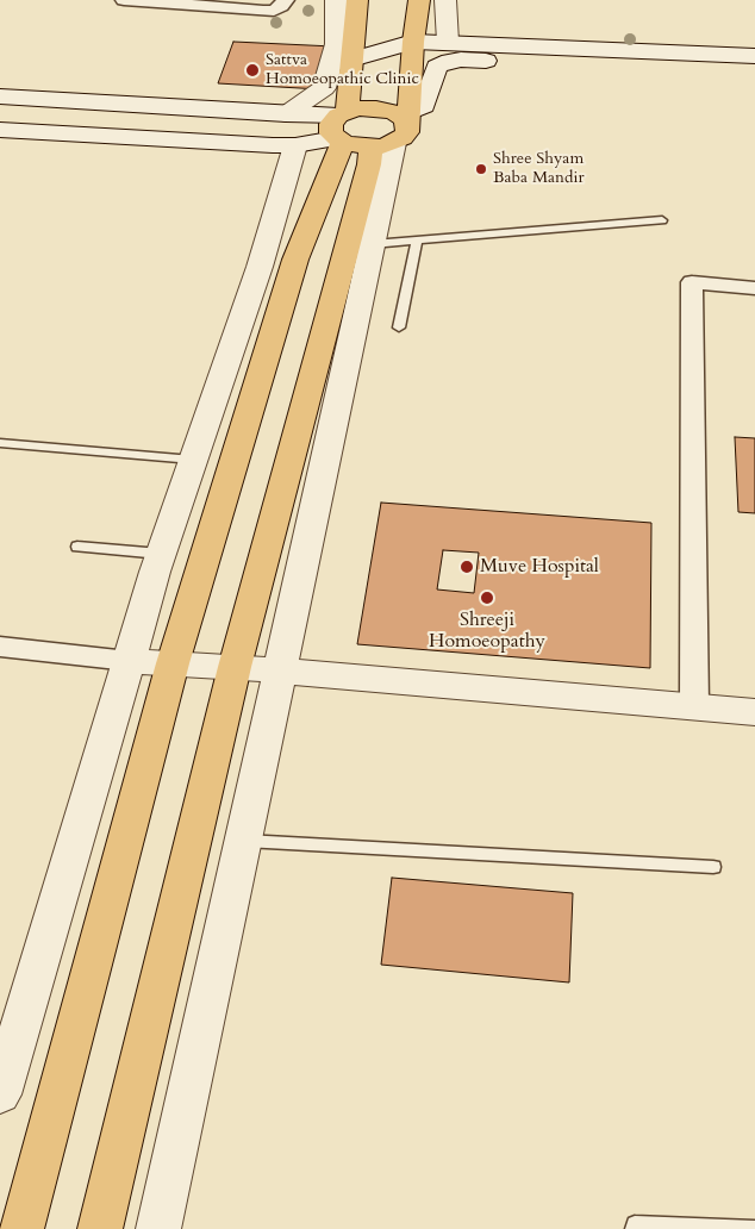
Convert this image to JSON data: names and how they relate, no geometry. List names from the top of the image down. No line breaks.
{"places":["Sattva Homoeopathic Clinic","Shree Shyam Baba Mandir","Muve Hospital","Shreeji Homoeopathy"]}
